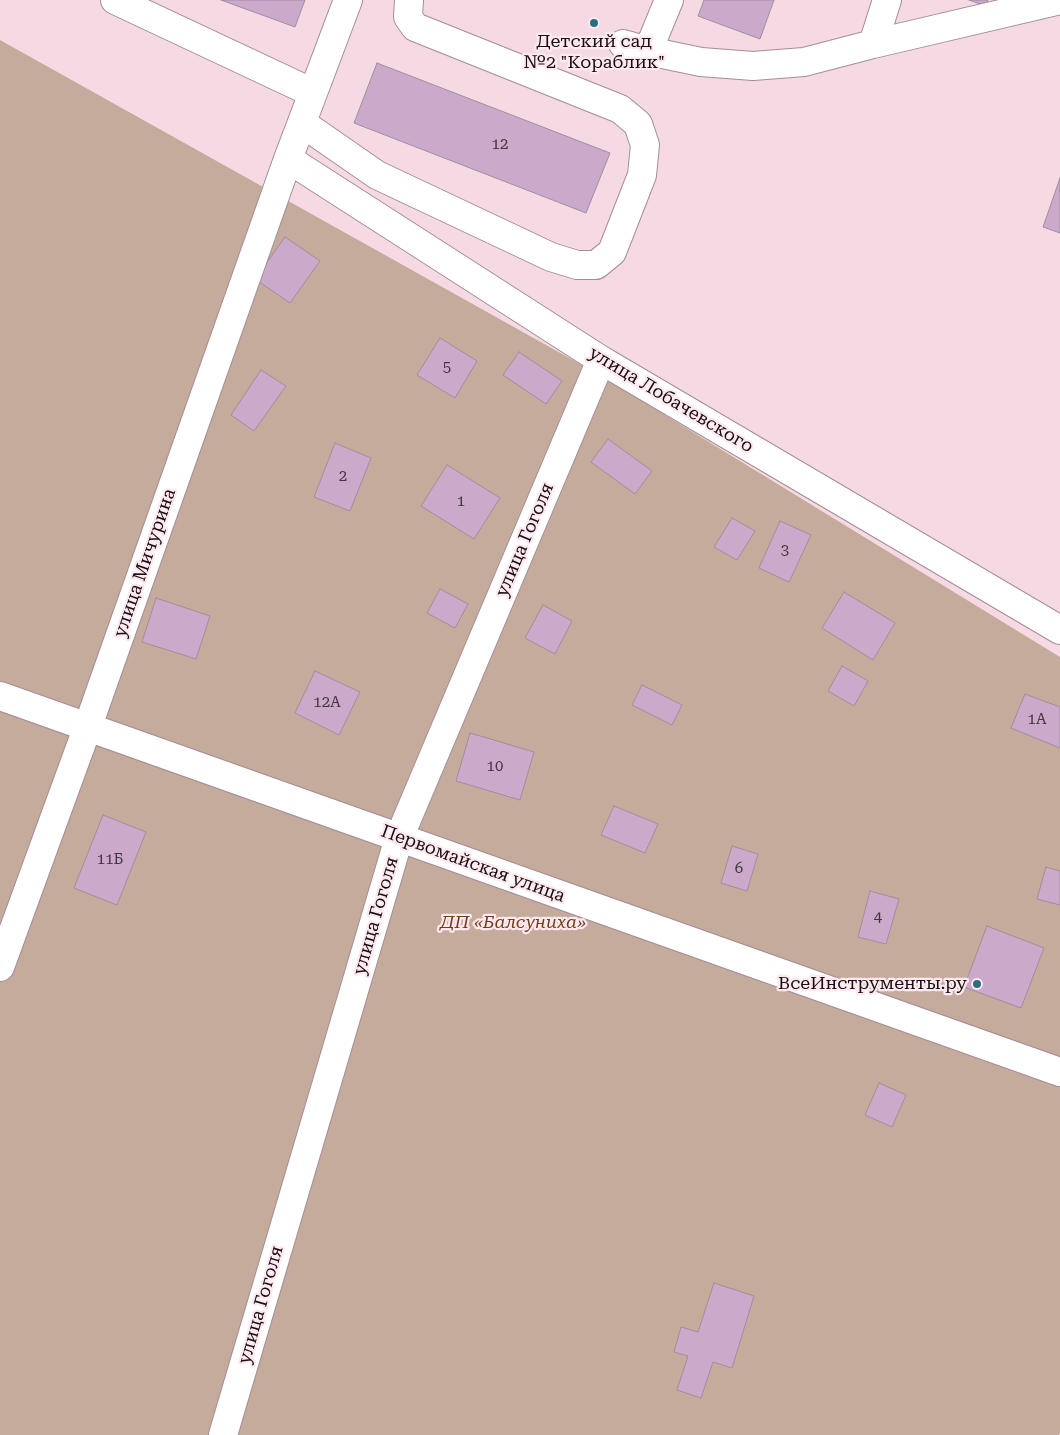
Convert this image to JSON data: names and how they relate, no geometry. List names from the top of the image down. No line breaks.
{"streets":{"street":["улица Лобачевского","улица Гоголя","улица Мичурина","Первомайская улица"]},"crossings":[["улица Лобачевского","улица Гоголя"],["улица Лобачевского","улица Мичурина"],["улица Гоголя","Первомайская улица"],["улица Мичурина","Первомайская улица"]],"parks":["ДП «Балсуниха»"],"places":["Детский сад №2 \"Кораблик\"","ВсеИнструменты.ру"],"house_numbers":["12","5","2","1","3","12А","1А","10","11Б","6","4"]}
